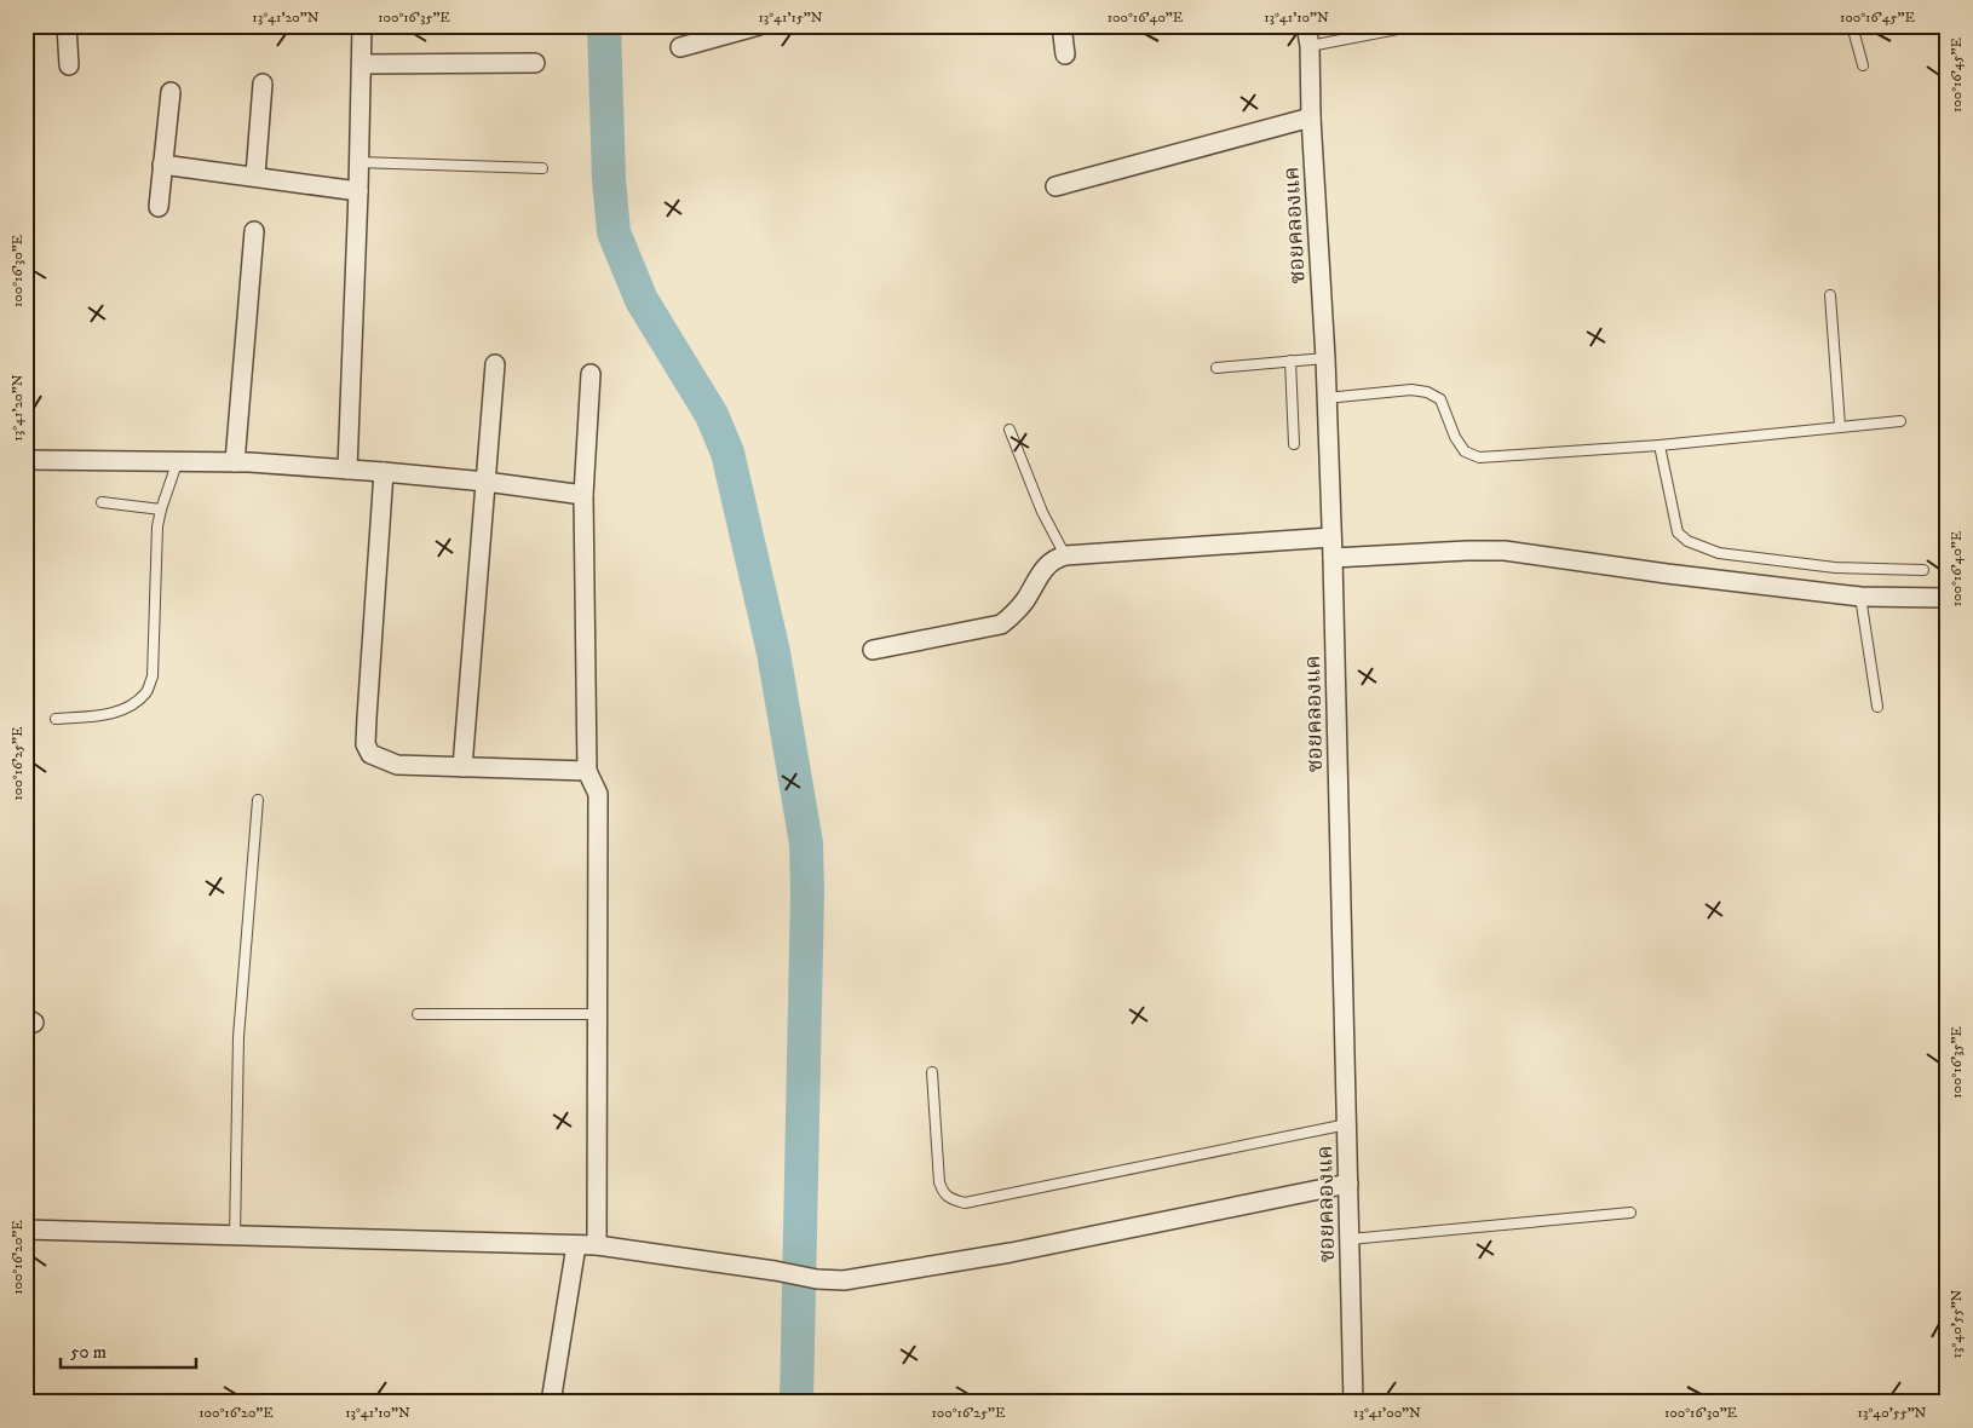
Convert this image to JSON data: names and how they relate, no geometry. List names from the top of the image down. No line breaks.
{"streets":{"street":["ซอยคลองแค"]},"scale_bar":"50 m","coordinates":["13°41'20\"N","100°16'35\"E","13°41'15\"N","100°16'40\"E","13°41'10\"N","100°16'45\"E","100°16'30\"E","100°16'25\"E","100°16'20\"E","13°40'55\"N","13°41'00\"N"]}
